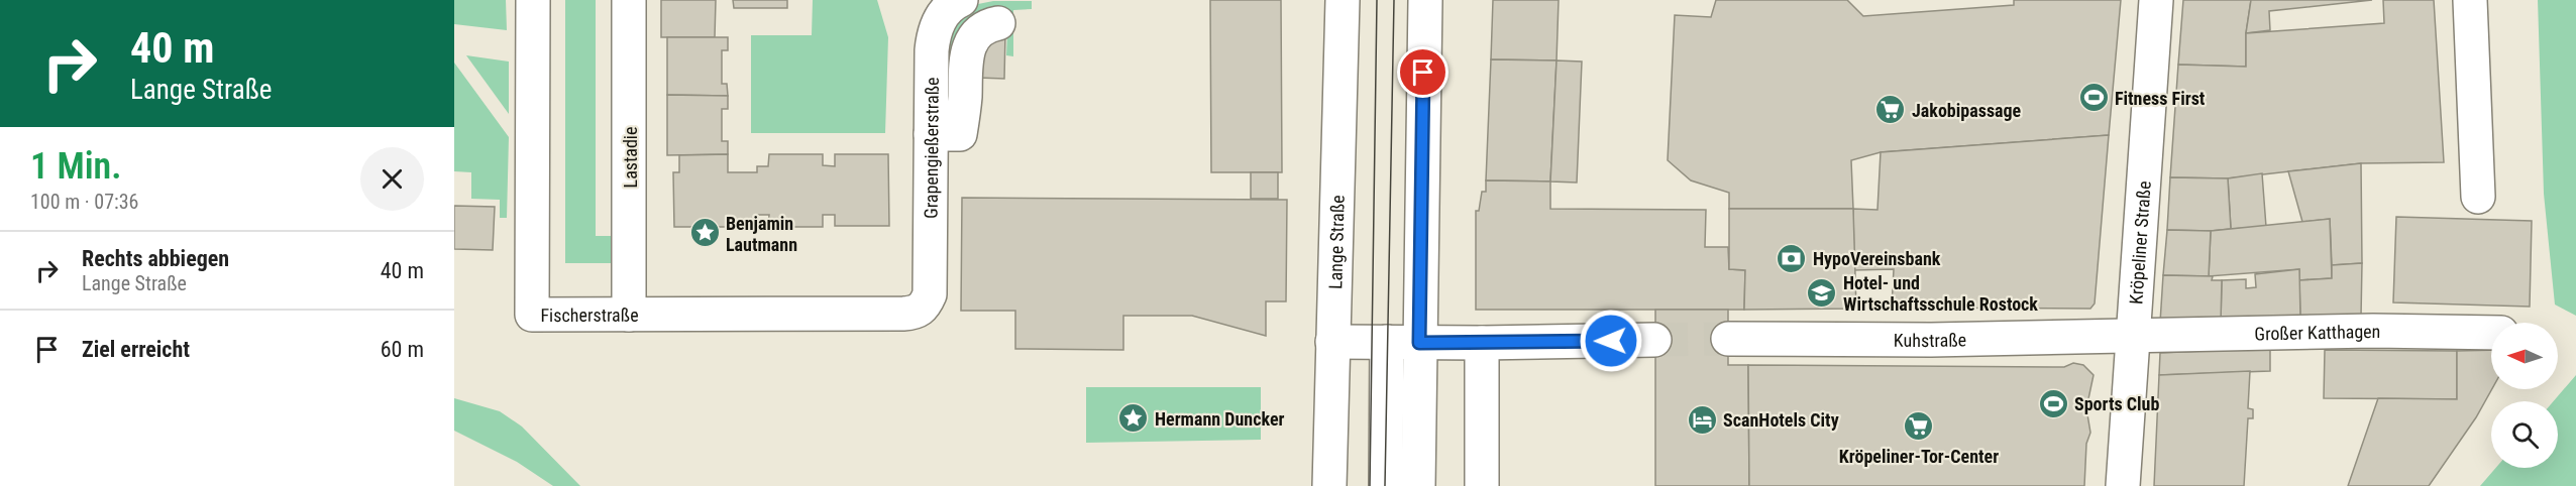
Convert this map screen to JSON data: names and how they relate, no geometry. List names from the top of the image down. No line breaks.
{"streets":{"street":["Grapengießerstraße","Lastadie","Lange Straße","Kröpeliner Straße","Fischerstraße","Großer Katthagen","Kuhstraße"]},"crossings":[["Grapengießerstraße","Fischerstraße"],["Lastadie","Fischerstraße"],["Kröpeliner Straße","Großer Katthagen"],["Kröpeliner Straße","Kuhstraße"],["Großer Katthagen","Kuhstraße"]],"places":{"sports":["Fitness First","Sports Club"],"supermarket":["Jakobipassage","Kröpeliner-Tor-Center"],"place":["Benjamin Lautmann","Hermann Duncker"],"bank":["HypoVereinsbank"],"school or university":["Hotel- und Wirtschaftsschule Rostock"],"hotel":["ScanHotels City"]},"north":"left","page":{"turn":["40 m","Lange Straße"],"heading":["1 Min.","100 m · 07:36"],"list":[{"name":"Rechts abbiegen","note":"Lange Straße","value":"40 m"},{"name":"Ziel erreicht","value":"60 m"}]}}
